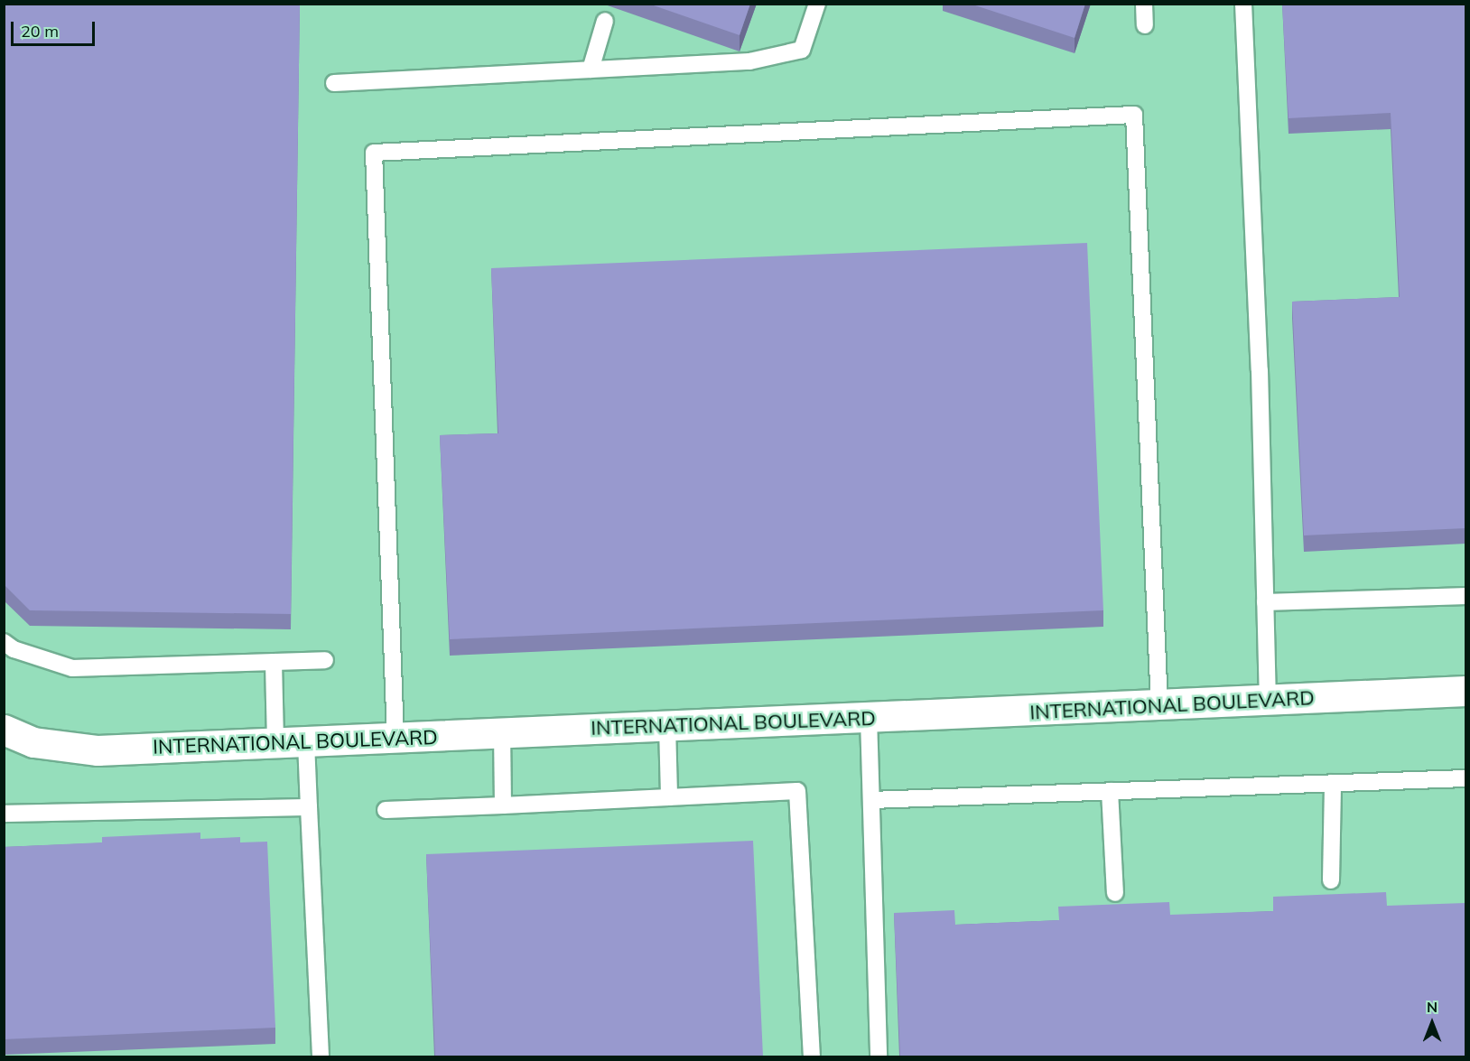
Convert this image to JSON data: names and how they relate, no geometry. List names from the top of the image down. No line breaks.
{"streets":{"street":["INTERNATIONAL BOULEVARD"]},"scale_bar":"20 m","north":"top"}
